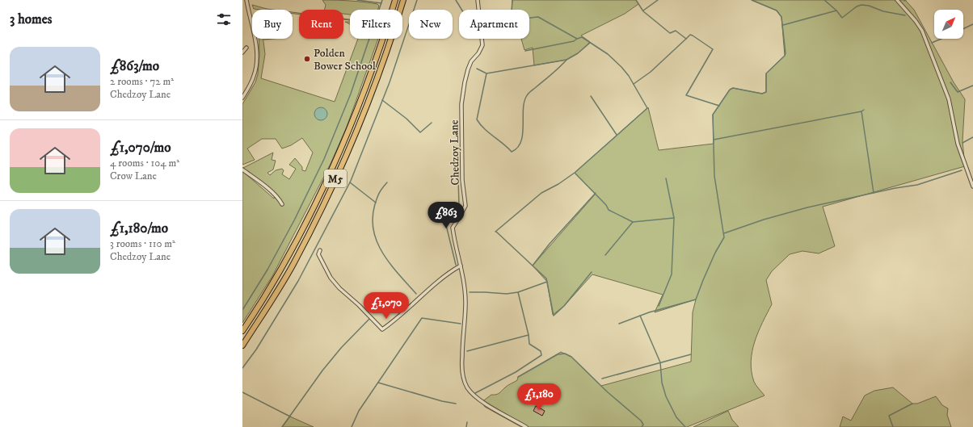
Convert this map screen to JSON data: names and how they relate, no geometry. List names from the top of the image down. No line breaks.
{"streets":{"highway":["M5"],"street":["Chedzoy Lane"]},"places":["Polden Bower School"],"north":"top right","page":{"heading":"3 homes","chip":["Buy","Rent","Filters","New","Apartment"],"list":[{"name":"£863/mo","note":"2 rooms · 72 m² · Chedzoy Lane"},{"name":"£1,070/mo","note":"4 rooms · 104 m² · Crow Lane"},{"name":"£1,180/mo","note":"3 rooms · 110 m² · Chedzoy Lane"}],"price":["£863","£1,070","£1,180"]}}
